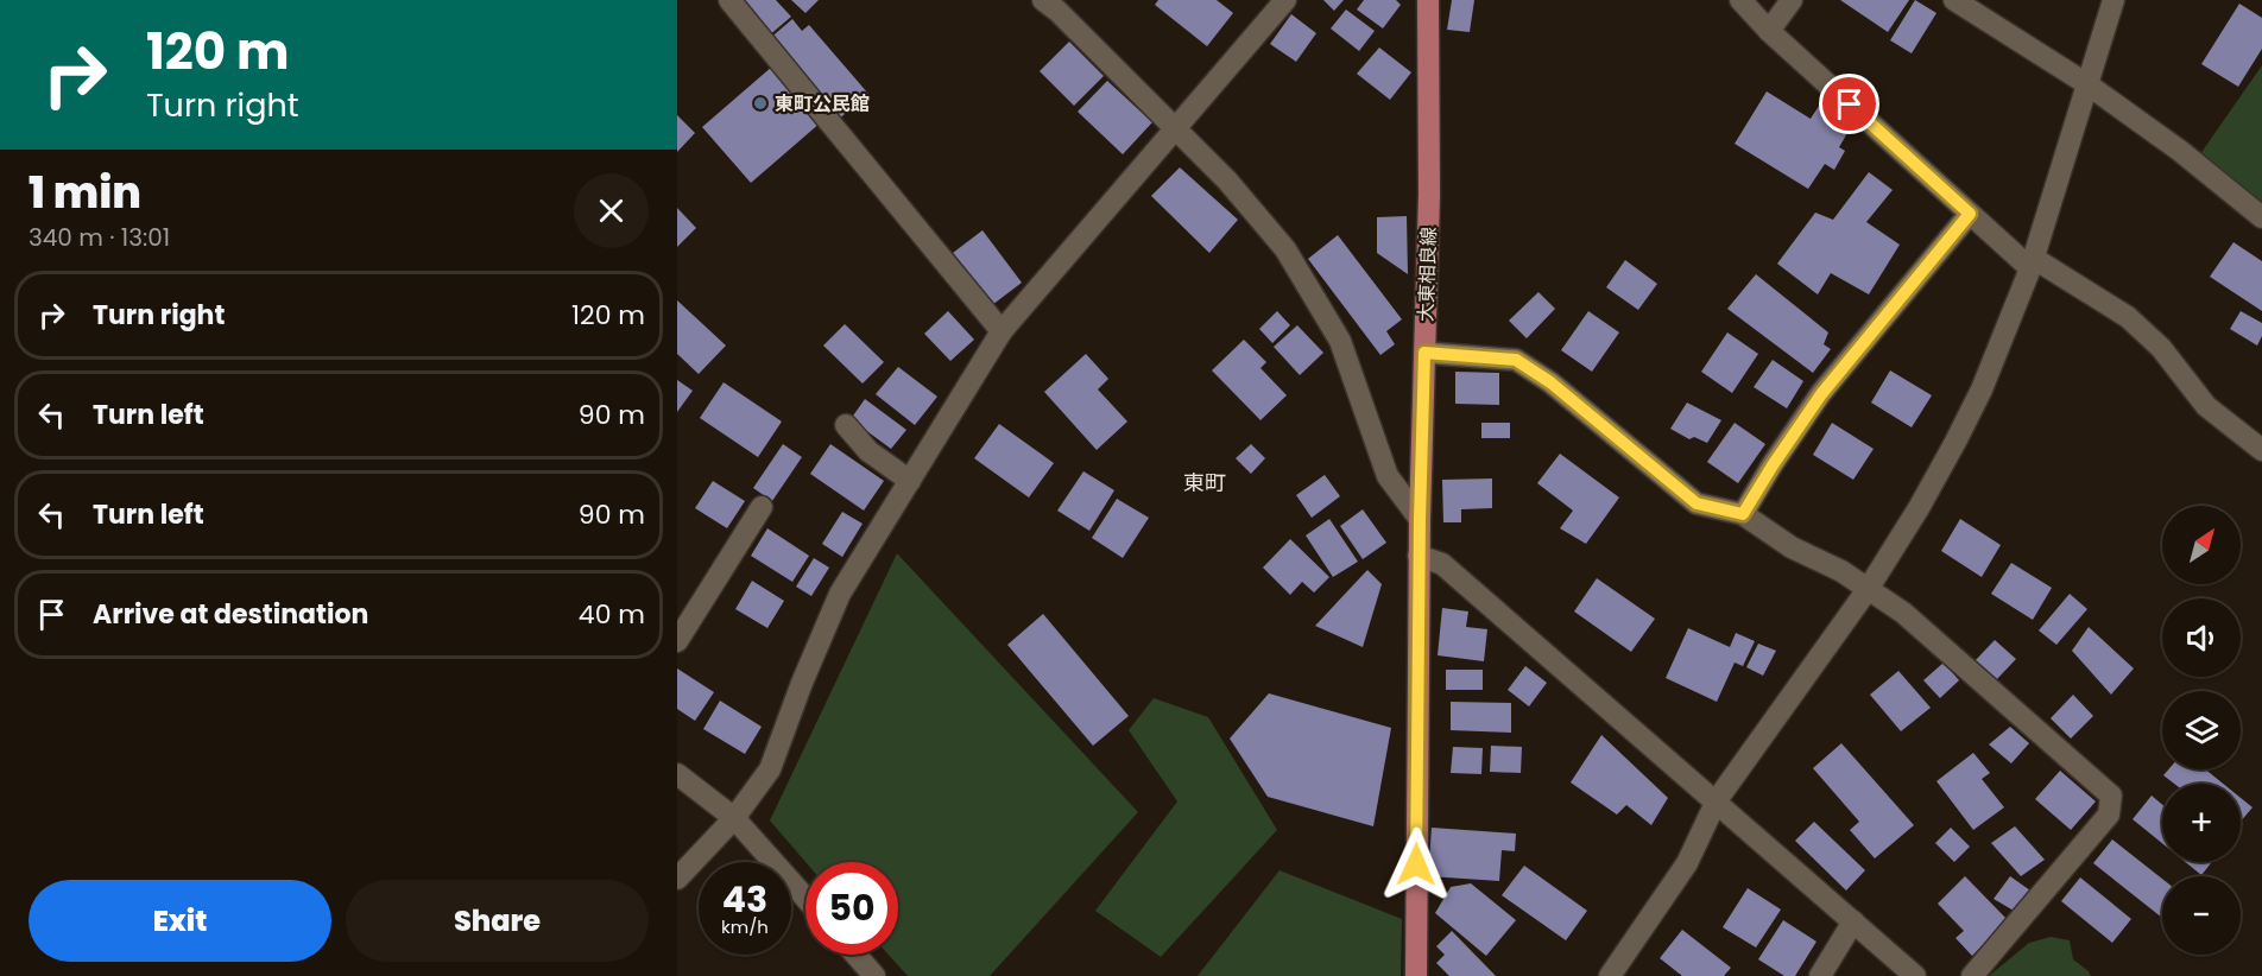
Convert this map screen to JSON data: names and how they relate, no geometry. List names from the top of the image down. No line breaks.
{"streets":{"main road":["大東相良線"]},"districts":["東町"],"places":["東町公民館"],"north":"top right","page":{"turn":["120 m","Turn right"],"heading":["1 min","340 m · 13:01"],"list":[{"name":"Turn right","value":"120 m"},{"name":"Turn left","value":"90 m"},{"name":"Turn left","value":"90 m"},{"name":"Arrive at destination","value":"40 m"}],"map_buttons":["+","−"],"speed":"43 km/h","limit":"50","buttons":["Exit","Share"]}}
